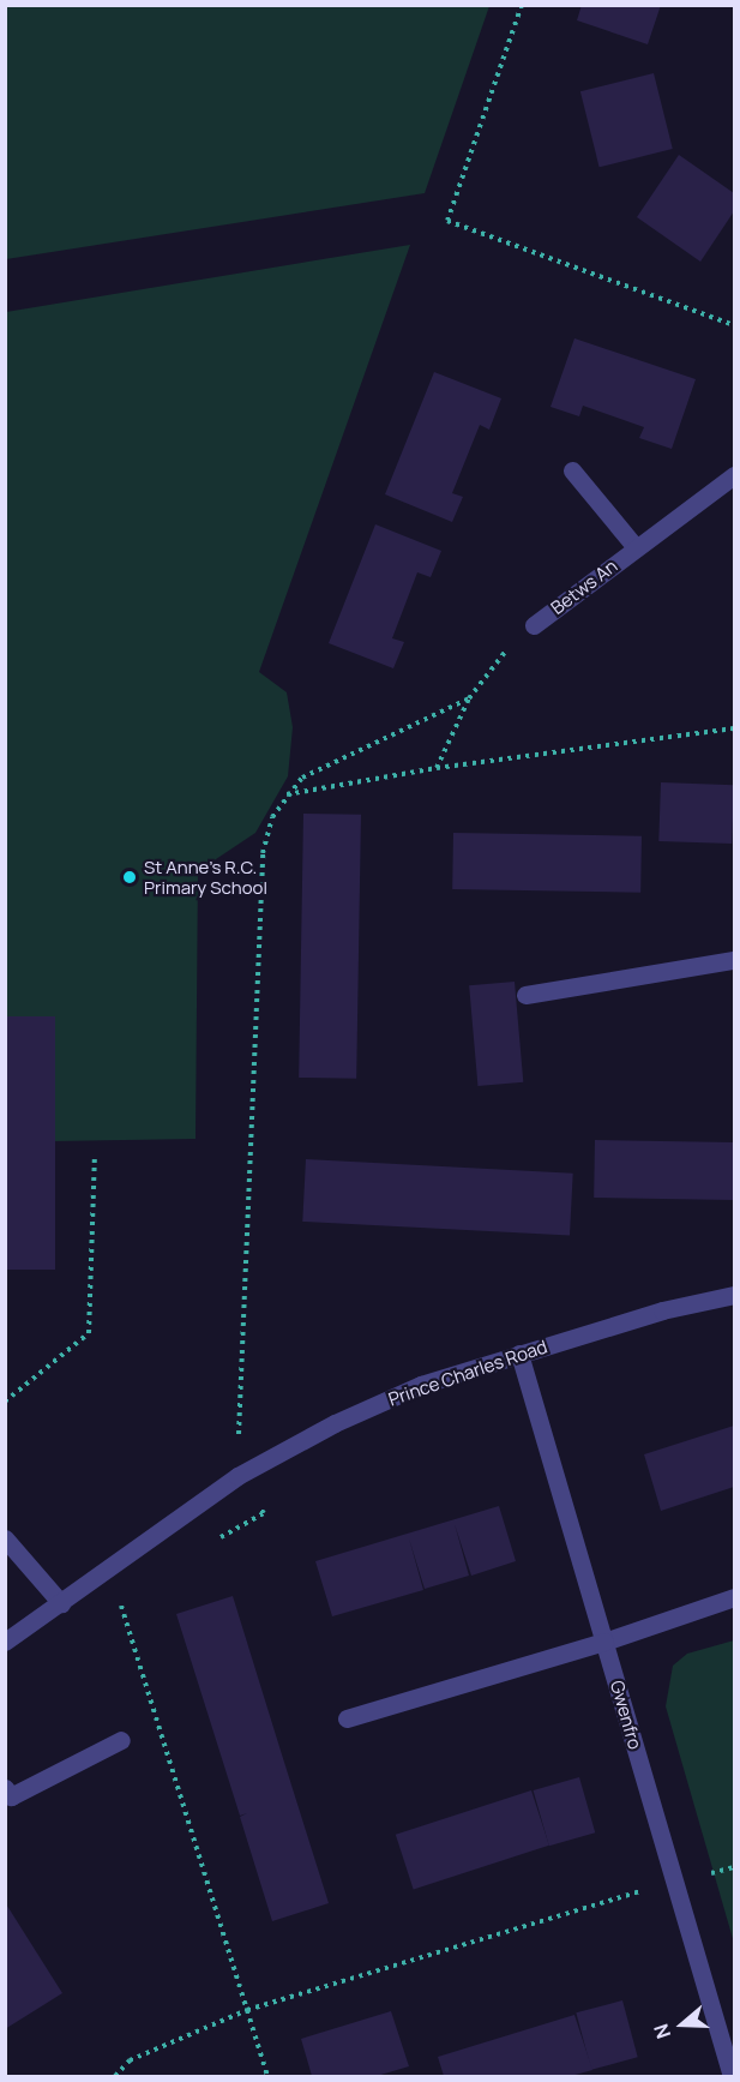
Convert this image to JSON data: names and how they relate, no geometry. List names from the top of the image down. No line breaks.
{"streets":{"street":["Betws An","Prince Charles Road","Gwenfro"]},"crossings":[["Prince Charles Road","Gwenfro"]],"places":["St Anne's R.C. Primary School"],"north":"left"}
